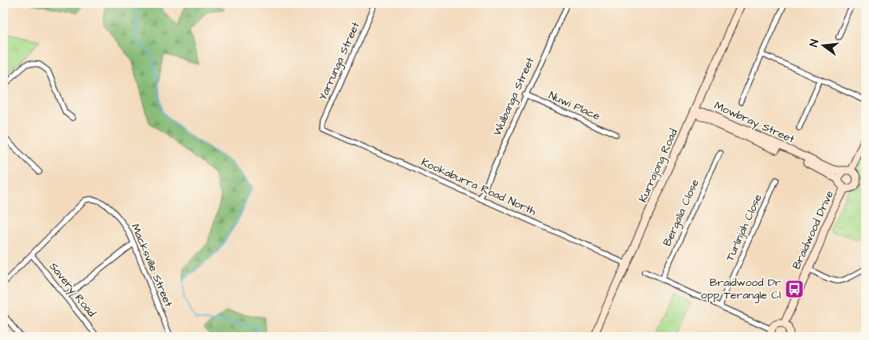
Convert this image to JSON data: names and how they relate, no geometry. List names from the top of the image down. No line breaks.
{"streets":{"street":["Yarrunga Street","Wulbanga Street","Nuwi Place","Mowbray Street","Kurrajong Road","Kookaburra Road North","Bergalia Close","Turlinjah Close","Braidwood Drive","Macksville Street","Savery Road"]},"crossings":[["Yarrunga Street","Kookaburra Road North"],["Wulbanga Street","Nuwi Place"],["Wulbanga Street","Kookaburra Road North"],["Mowbray Street","Kurrajong Road"],["Mowbray Street","Braidwood Drive"],["Kurrajong Road","Kookaburra Road North"],["Macksville Street","Savery Road"]],"places":{"bus stop":["Braidwood Dr opp Terangle Cl"]},"north":"left"}
